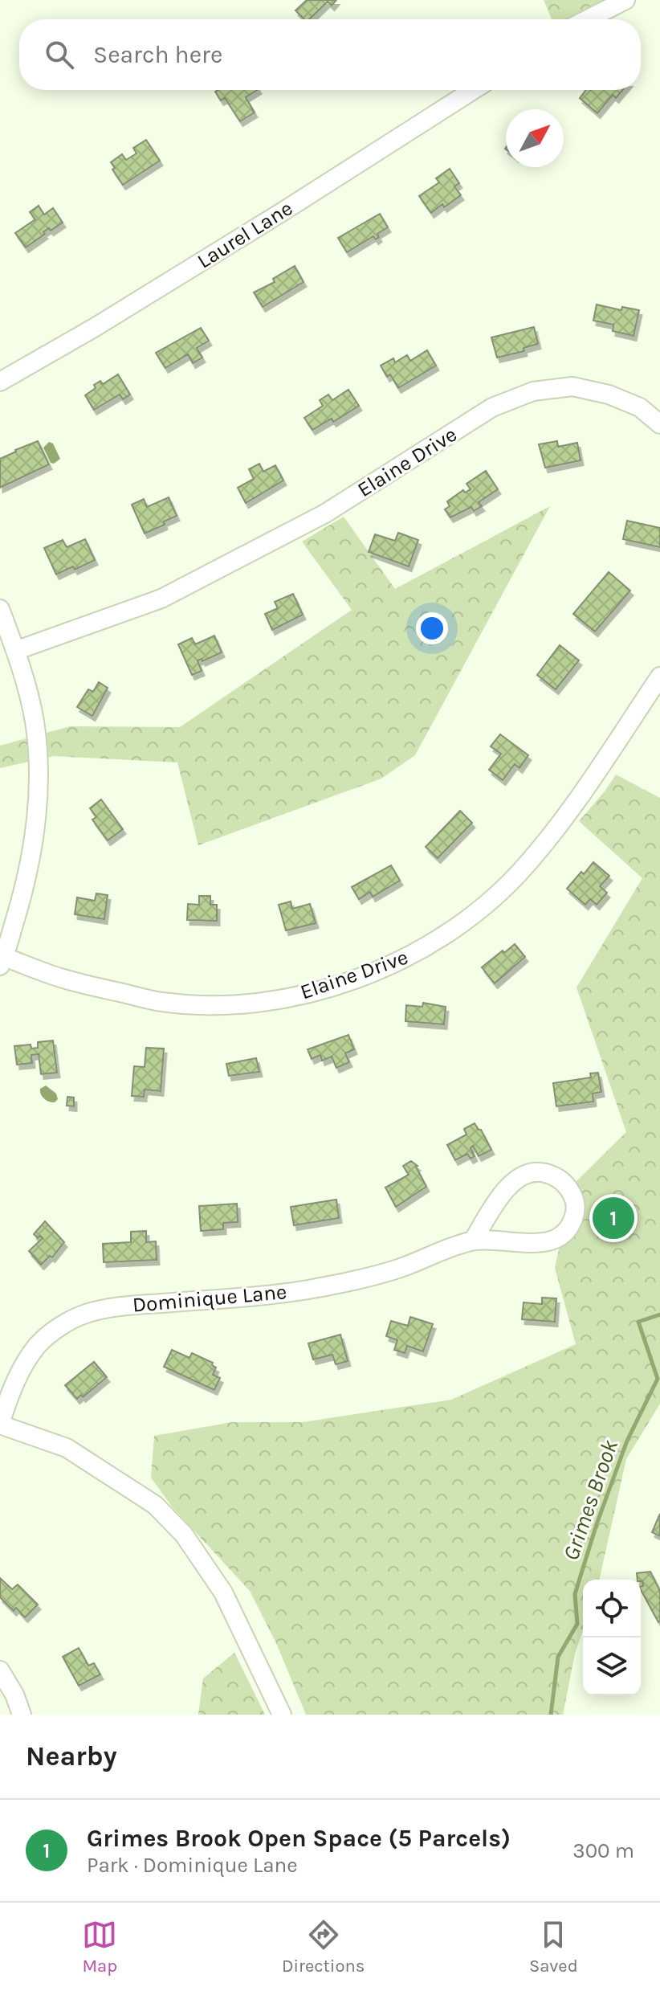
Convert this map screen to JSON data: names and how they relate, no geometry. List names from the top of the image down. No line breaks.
{"streets":{"street":["Laurel Lane","Elaine Drive","Dominique Lane"]},"water":["Grimes Brook"],"north":"top right","page":{"search":"Search here","pins":"1","heading":"Nearby","list":[{"mark":"1","name":"Grimes Brook Open Space (5 Parcels)","note":"Park · Dominique Lane","value":"300 m"}],"nav":["Map","Directions","Saved"]}}
